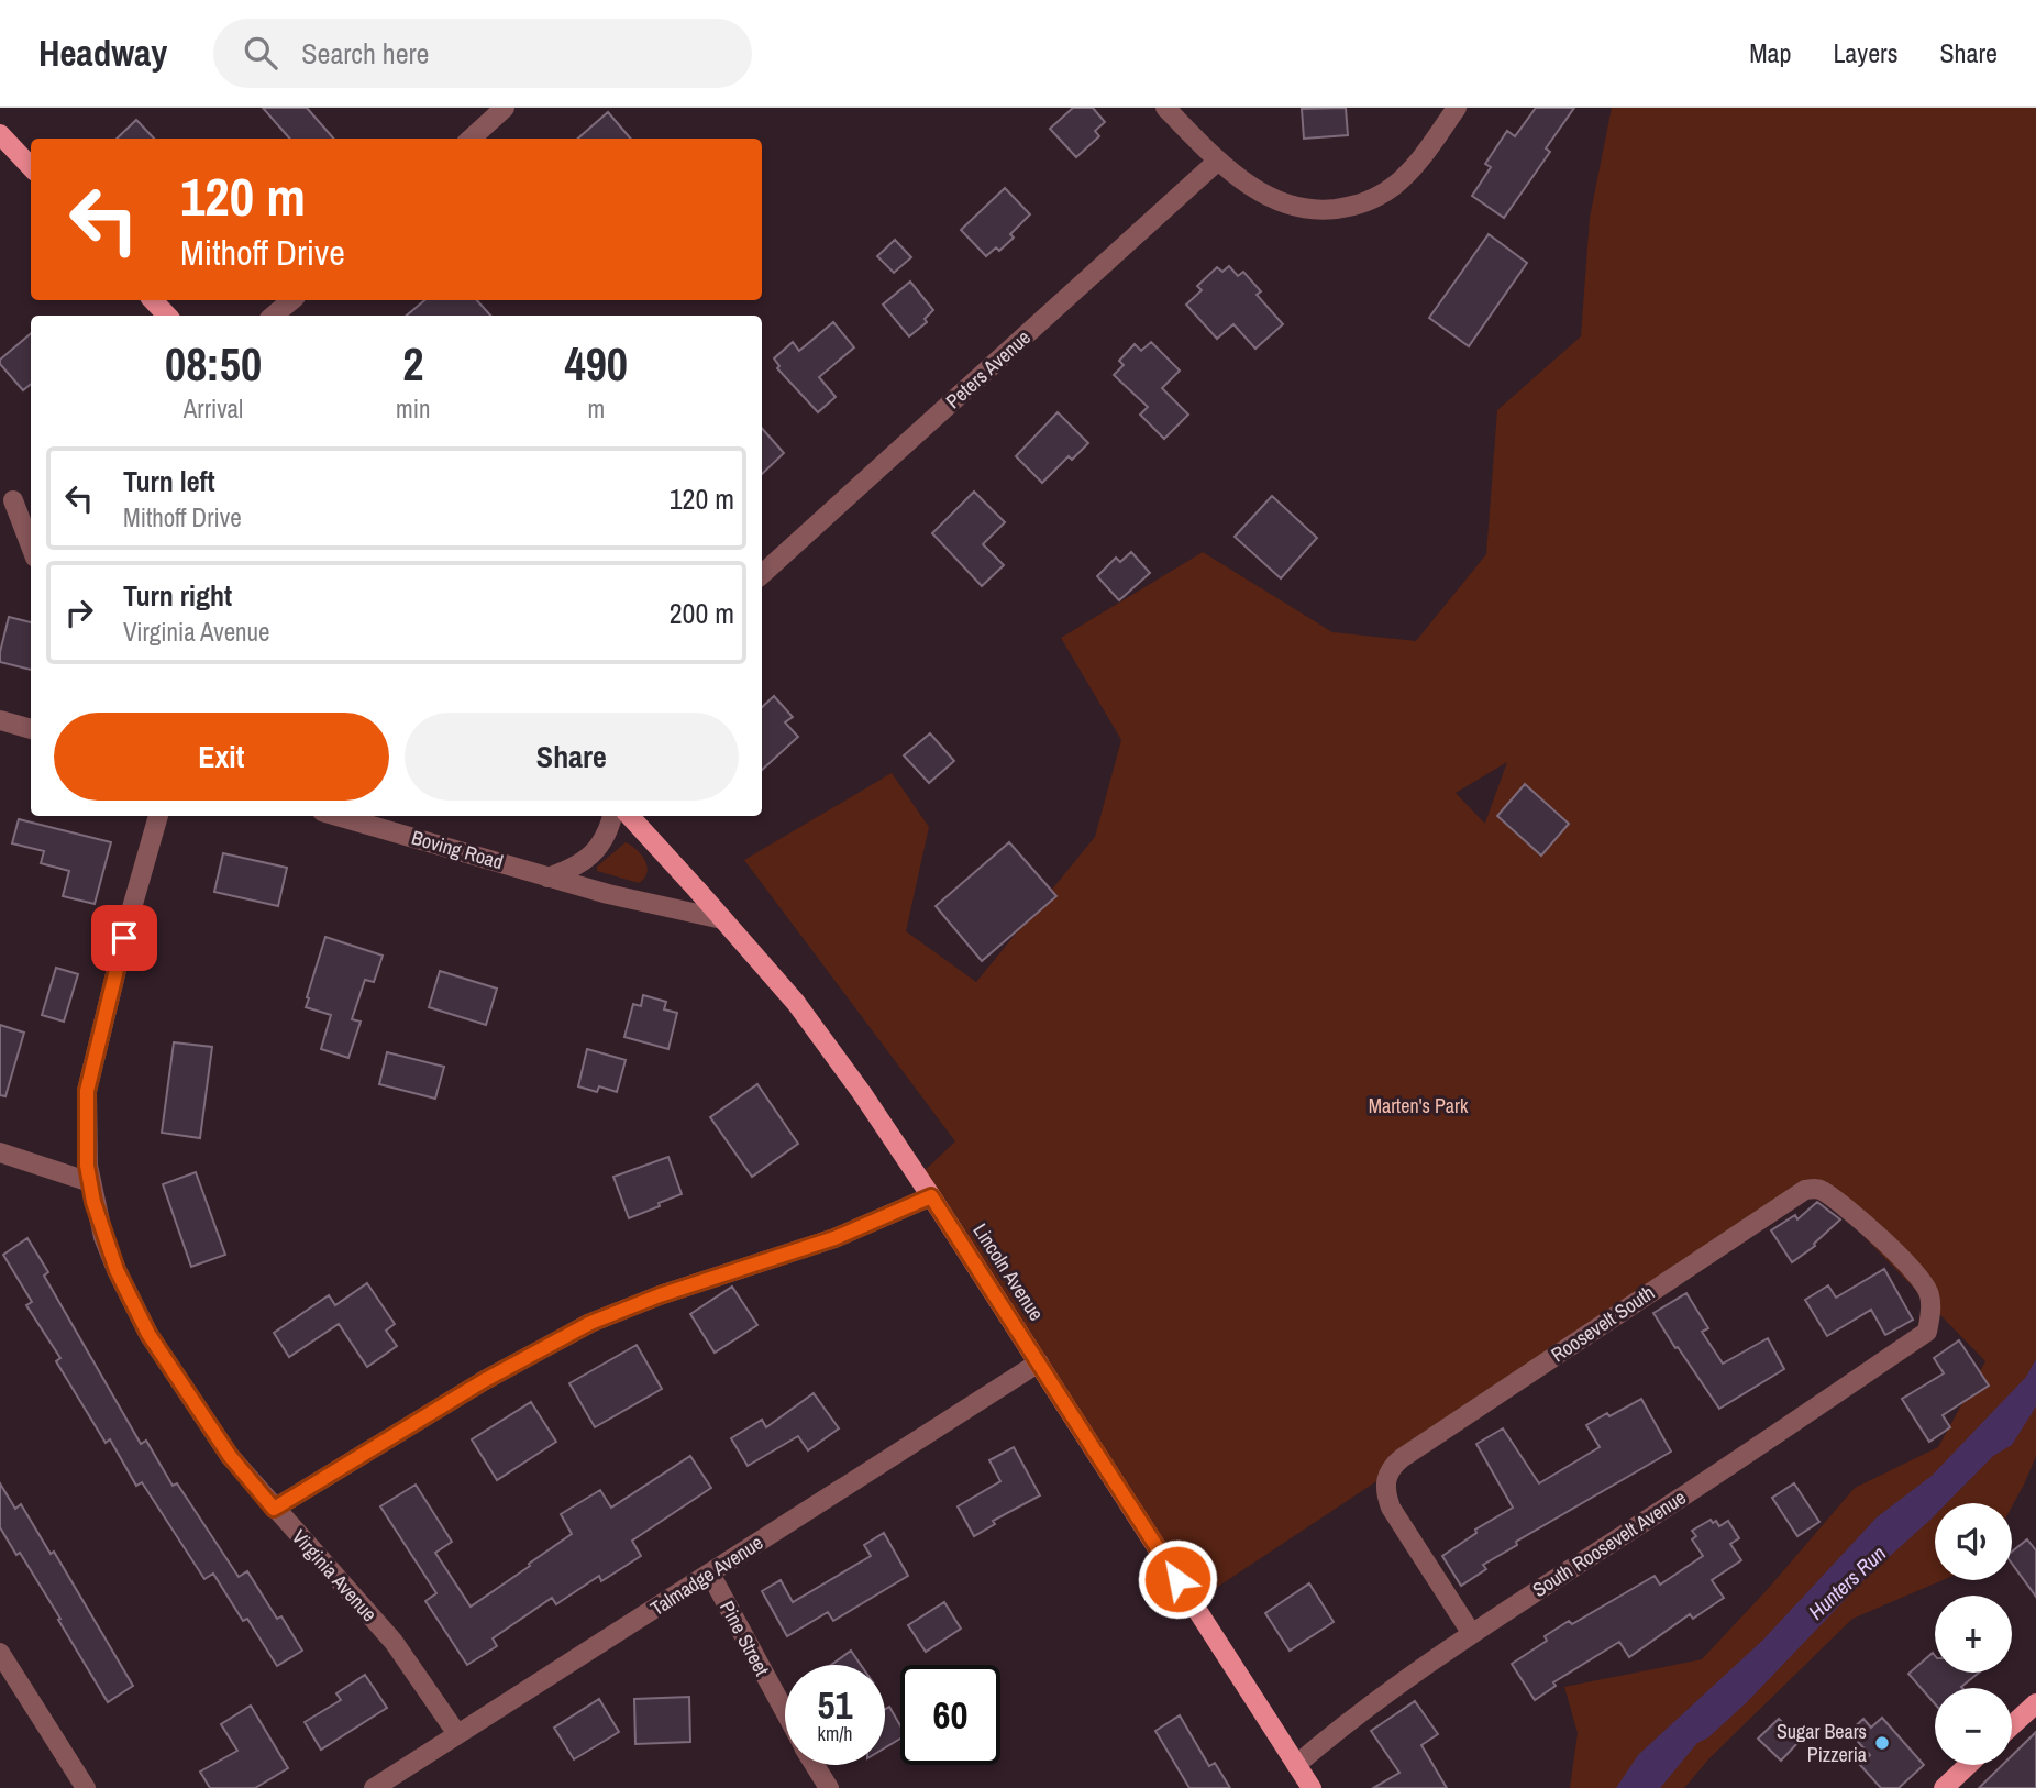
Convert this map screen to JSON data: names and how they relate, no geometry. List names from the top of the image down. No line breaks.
{"streets":{"main road":["Lincoln Avenue"],"street":["Peters Avenue","Boving Road","Roosevelt South","South Roosevelt Avenue","Virginia Avenue","Talmadge Avenue","Pine Street"]},"crossings":[["Boving Road","Lincoln Avenue"],["Lincoln Avenue","South Roosevelt Avenue"],["Lincoln Avenue","Talmadge Avenue"],["Roosevelt South","South Roosevelt Avenue"],["Virginia Avenue","Talmadge Avenue"],["Talmadge Avenue","Pine Street"]],"water":["Hunters Run"],"parks":["Marten's Park"],"places":["Sugar Bears Pizzeria"],"page":{"header":"Headway","search":"Search here","nav":["Map","Layers","Share"],"turn":["120 m","Mithoff Drive"],"eta":["08:50","Arrival","2","min","490","m"],"list":[{"name":"Turn left","note":"Mithoff Drive","value":"120 m"},{"name":"Turn right","note":"Virginia Avenue","value":"200 m"}],"buttons":["Exit","Share"],"map_buttons":["+","−"],"speed":"51 km/h","limit":"60"}}
